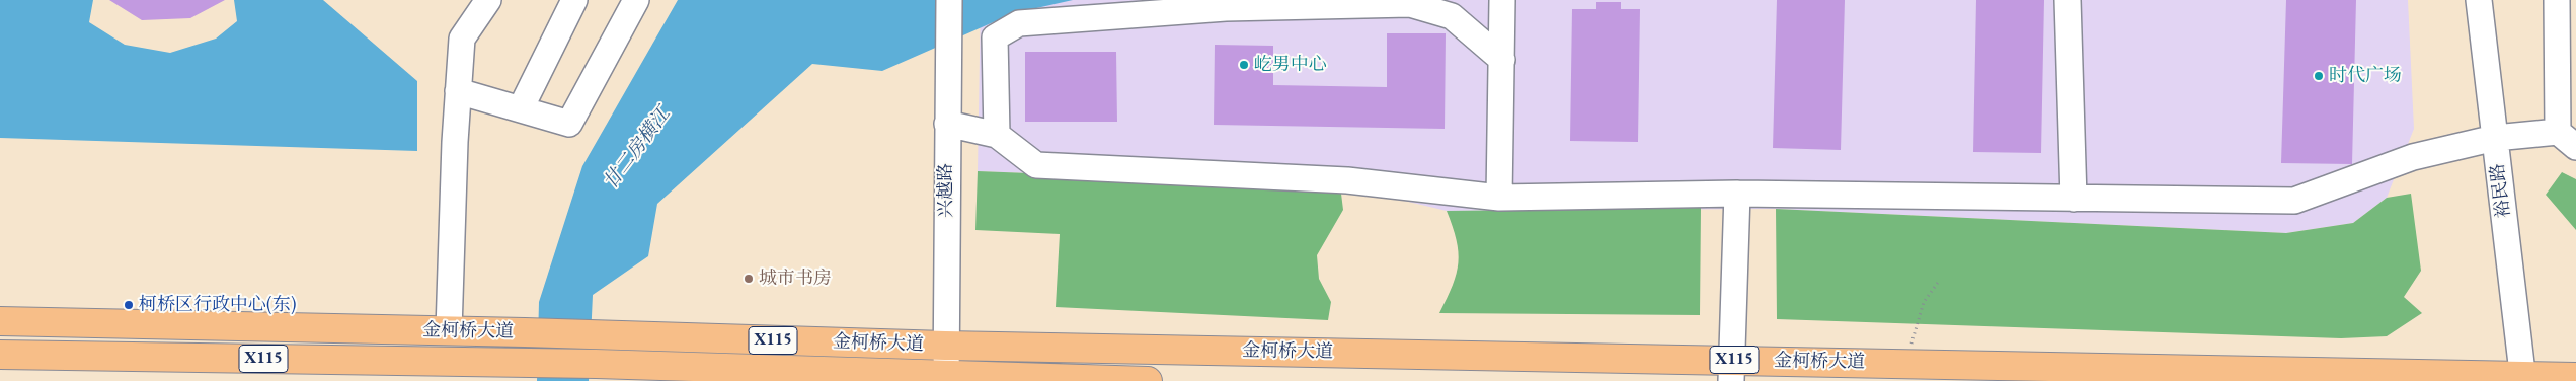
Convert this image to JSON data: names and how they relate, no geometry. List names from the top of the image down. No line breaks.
{"streets":{"main road":["金柯桥大道","X115"],"street":["兴越路","裕民路"]},"crossings":[["兴越路","金柯桥大道"],["裕民路","金柯桥大道"]],"water":["廿二房横江"],"places":["屹男中心","时代广场","城市书房","柯桥区行政中心(东)"]}
